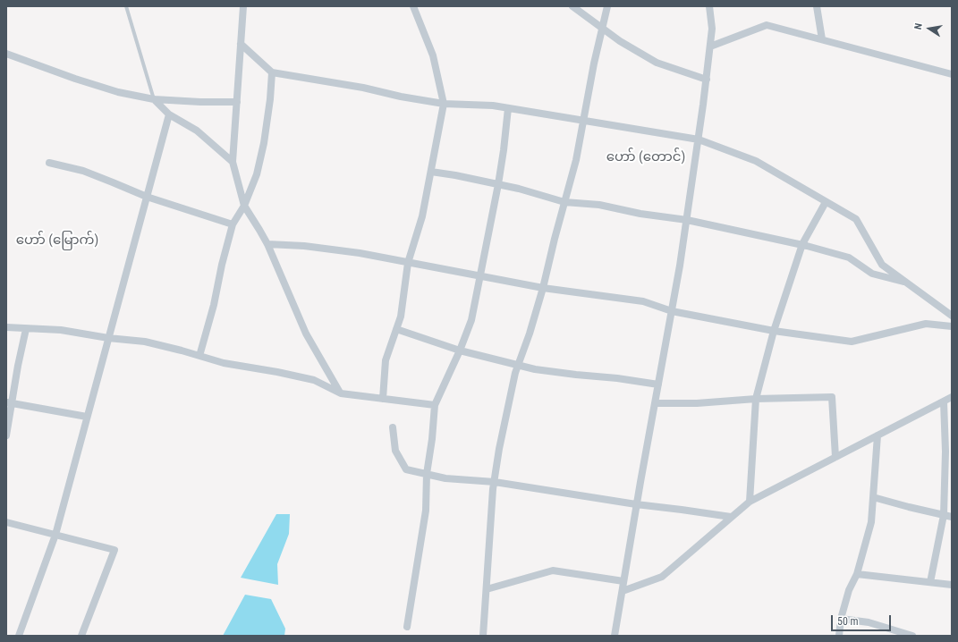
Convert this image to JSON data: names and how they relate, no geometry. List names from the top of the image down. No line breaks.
{"districts":["ဟော် (တောင်)","ဟော် (မြောက်)"],"scale_bar":"50 m","north":"left"}
